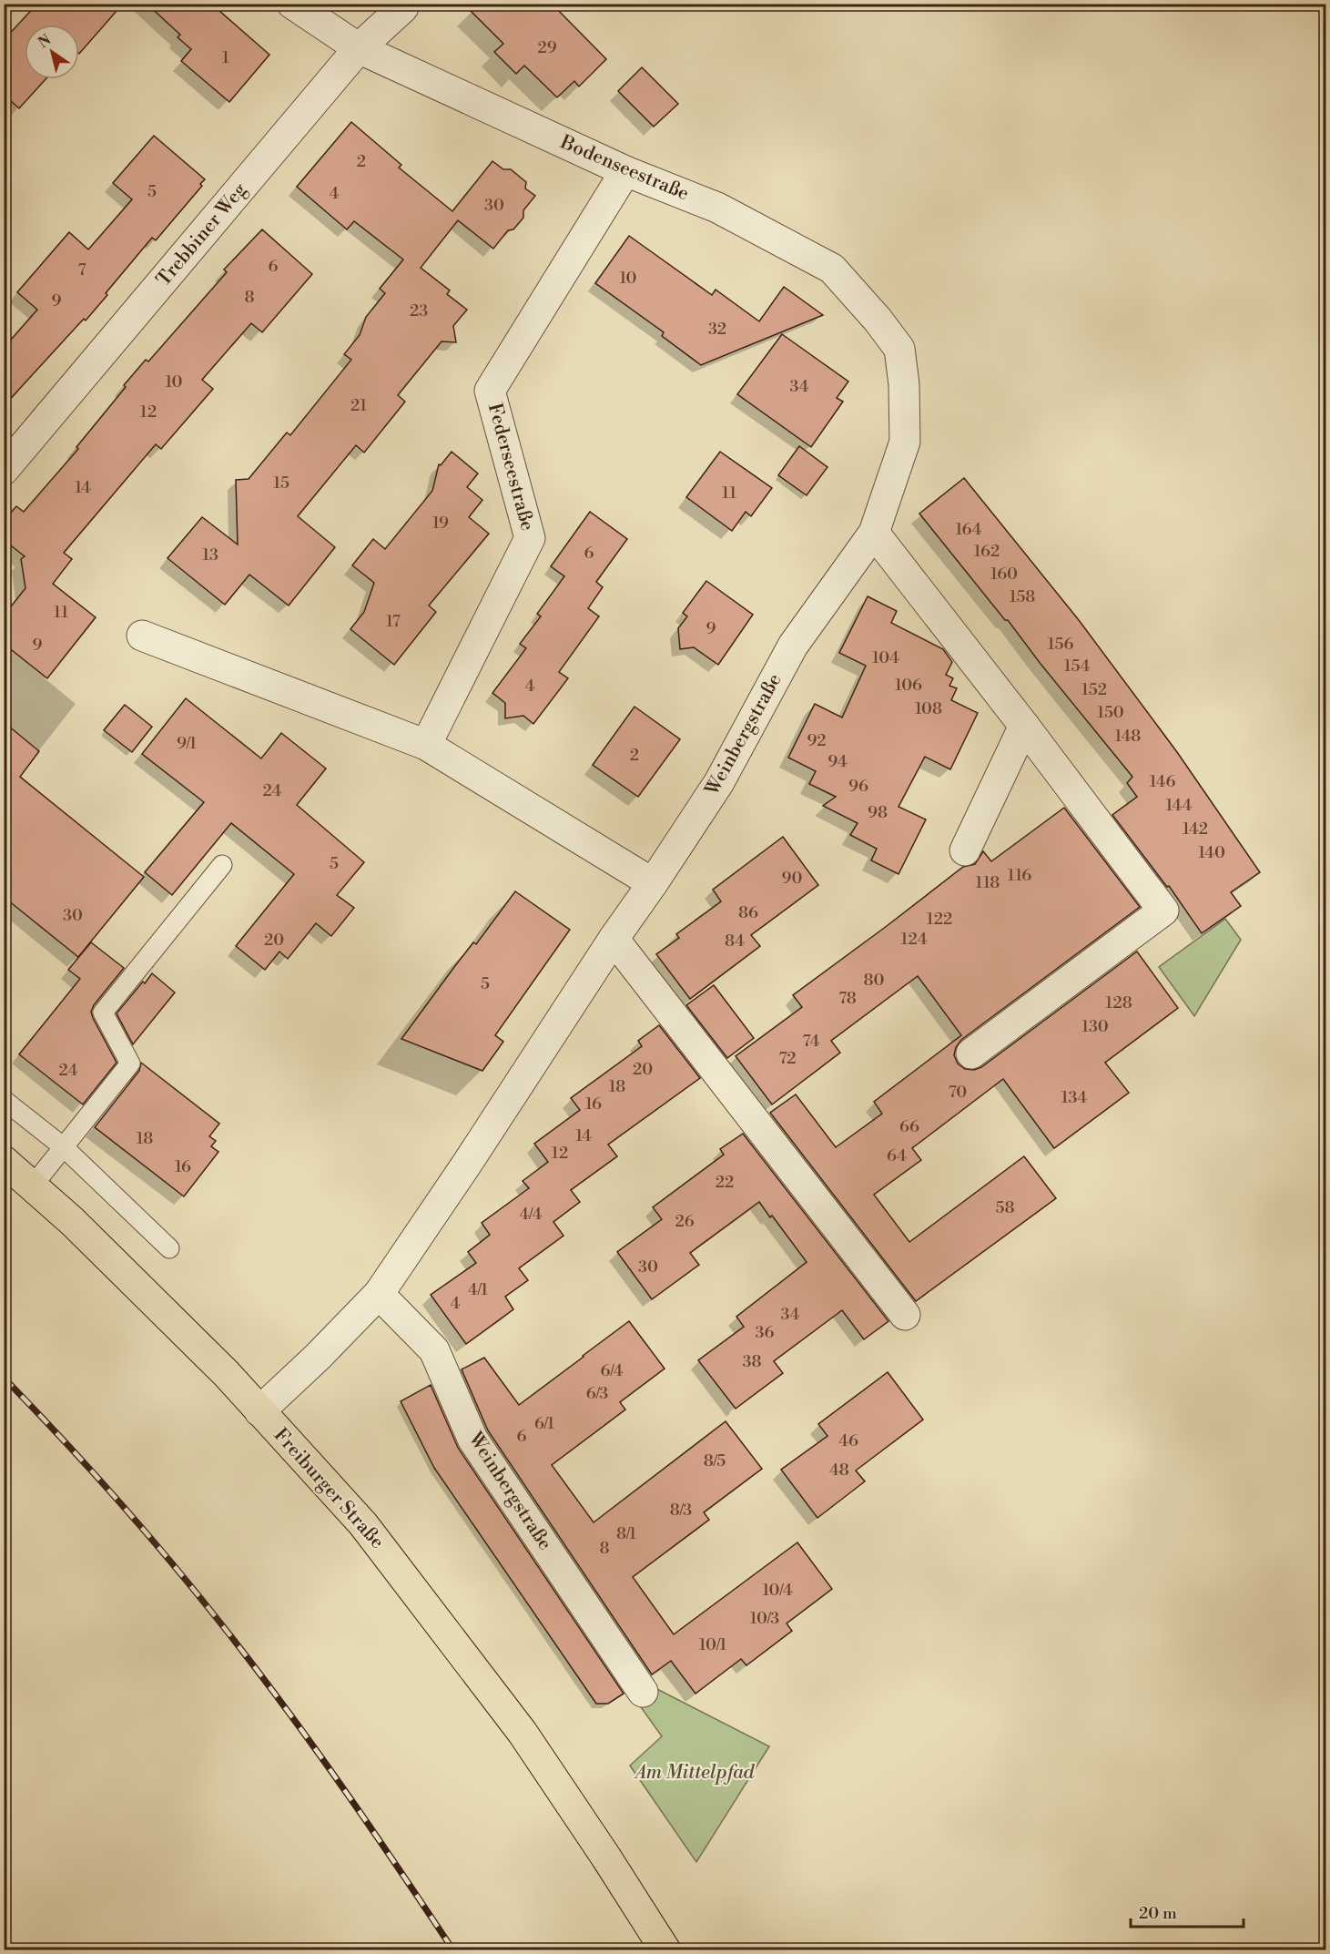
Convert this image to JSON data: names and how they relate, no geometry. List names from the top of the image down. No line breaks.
{"streets":{"main road":["Freiburger Straße"],"street":["Bodenseestraße","Trebbiner Weg","Federseestraße","Weinbergstraße"]},"crossings":[["Bodenseestraße","Trebbiner Weg"],["Bodenseestraße","Federseestraße"],["Bodenseestraße","Weinbergstraße"],["Weinbergstraße","Freiburger Straße"]],"parks":["Am Mittelpfad"],"house_numbers":["29","1","2","5","4","30","6","7","10","8","9","23","32","10","34","21","12","15","14","11","19","164","162","6","13","160","158","11","17","9","156","9","104","154","106","4","152","108","150","148","92","9/1","2","94","146","96","24","144","98","142","140","5","116","90","118","86","30","122","124","20","84","80","5","78","128","130","74","72","20","24","18","70","134","16","66","14","18","12","64","16","22","58","4/4","26","30","4/1","4","34","36","38","6/4","6/3","6/1","6","46","8/5","48","8/3","8/1","8","10/4","10/3","10/1"],"scale_bar":"20 m","north":"top left"}
